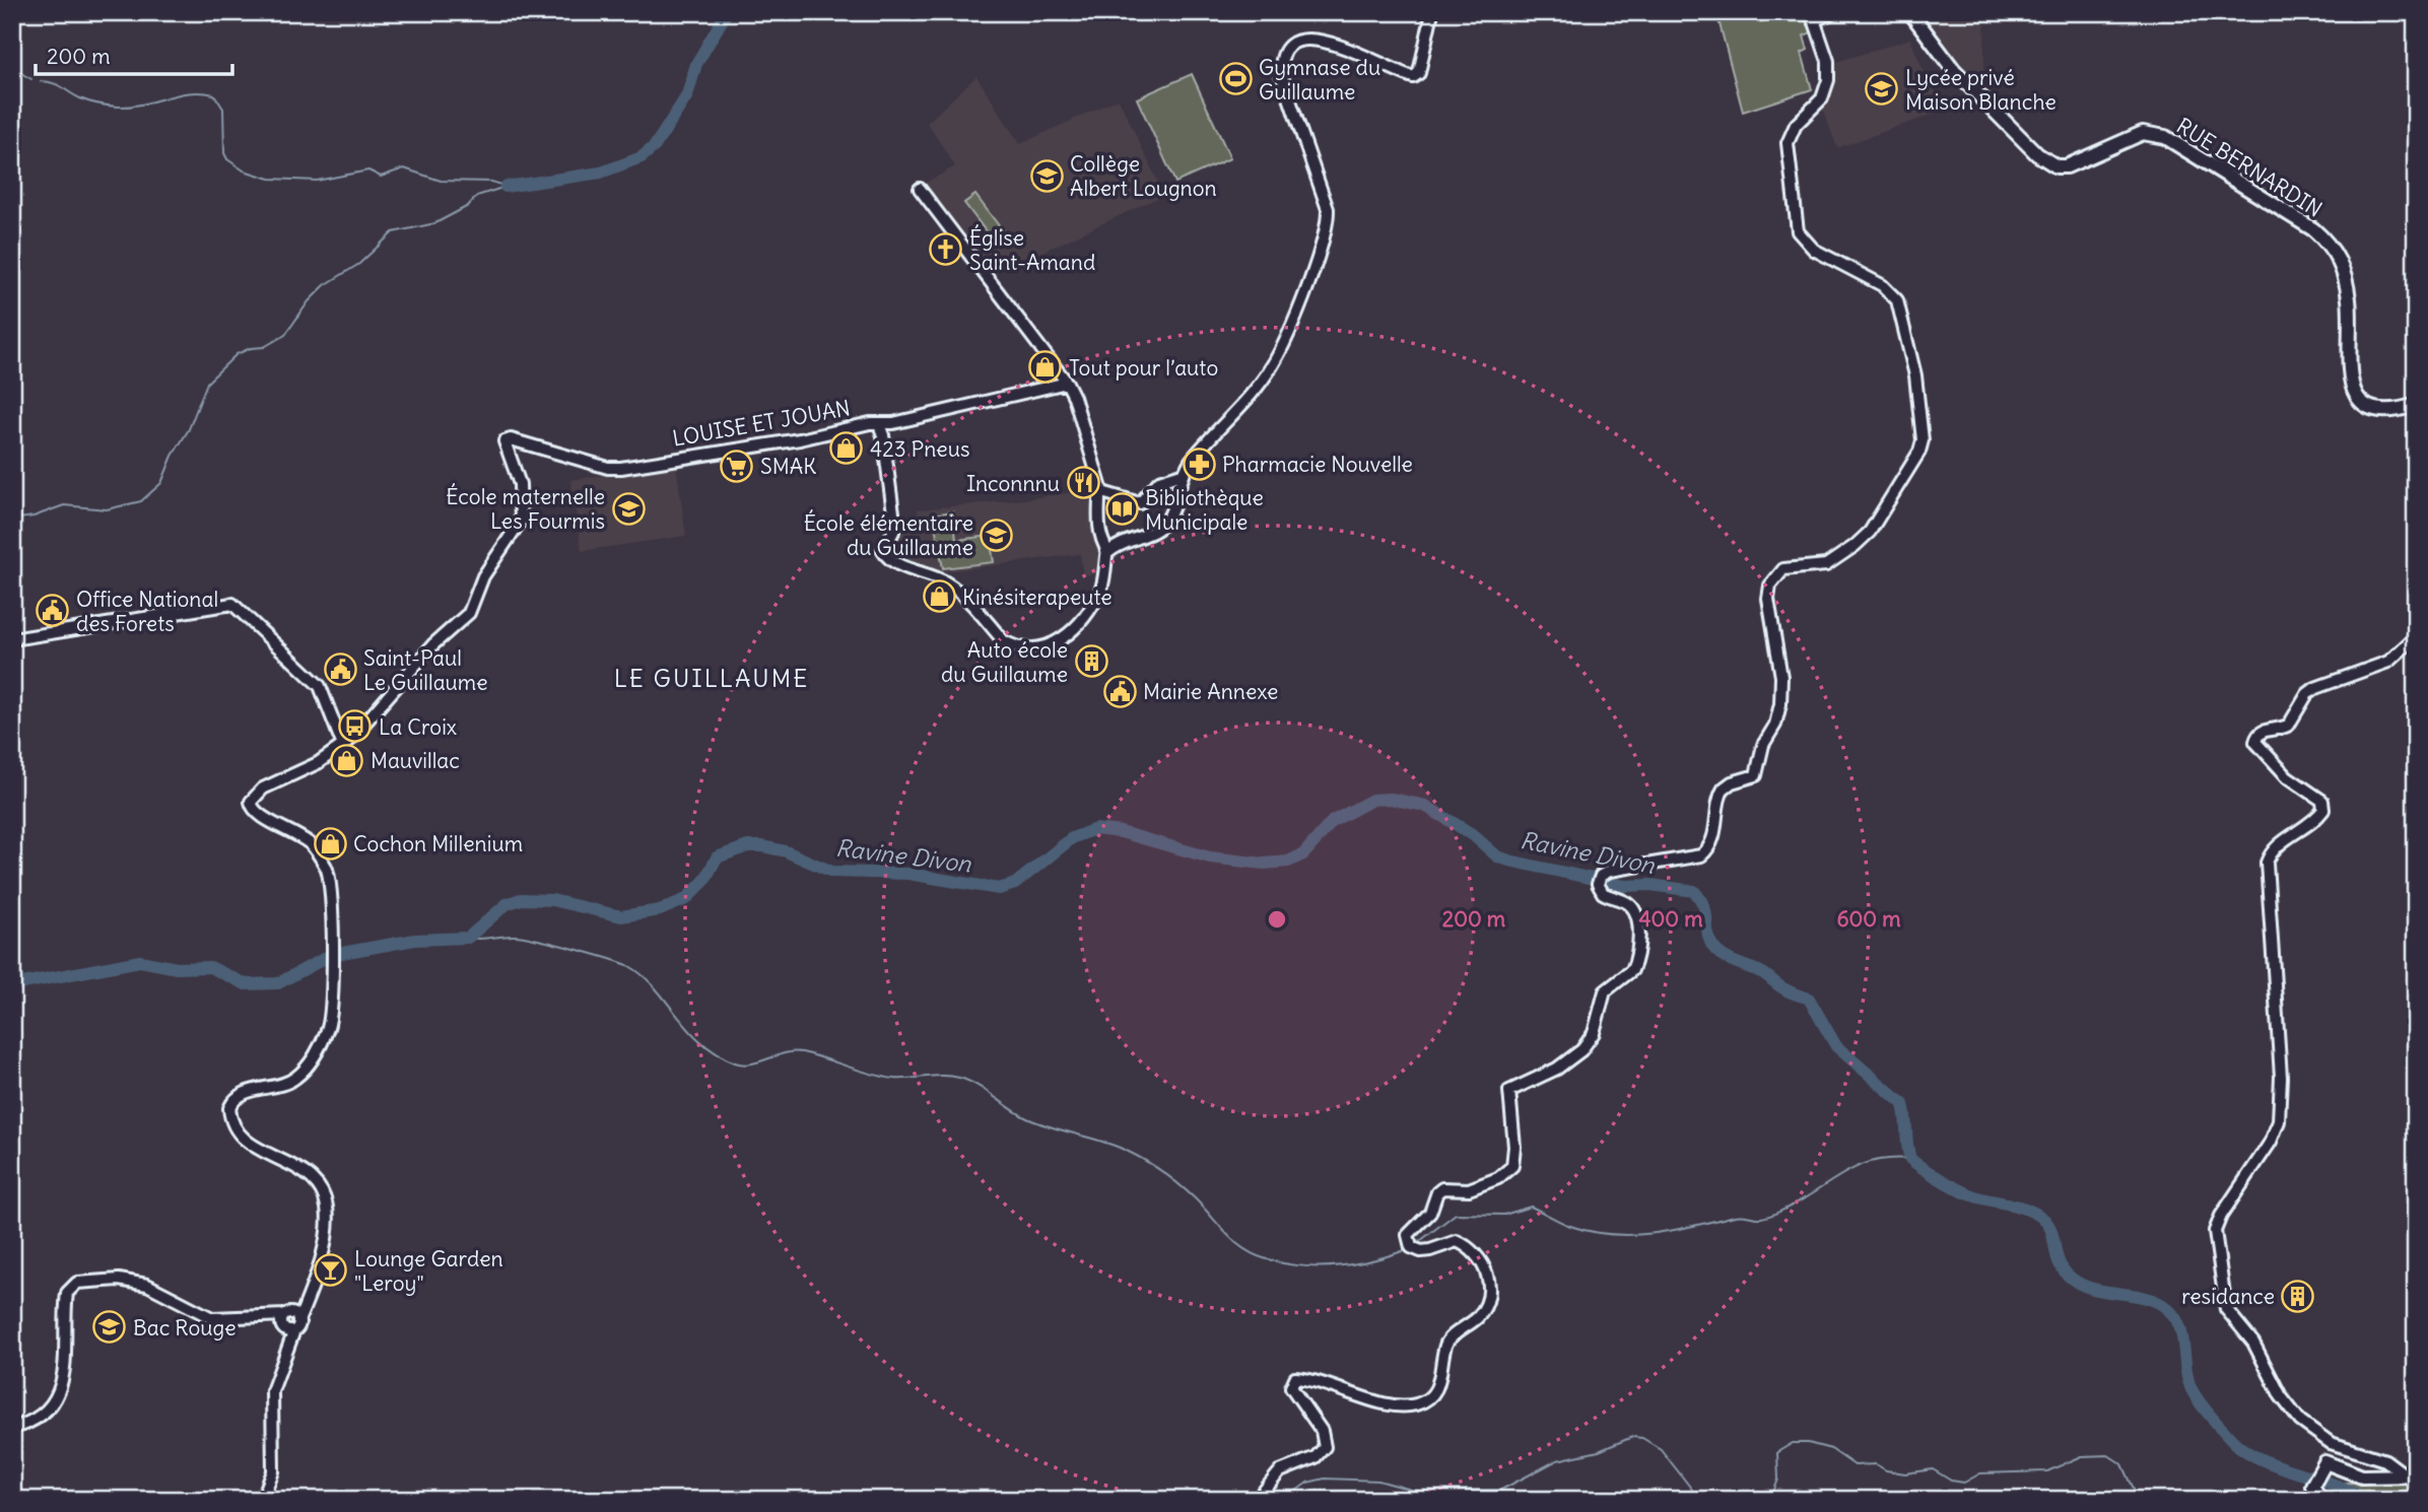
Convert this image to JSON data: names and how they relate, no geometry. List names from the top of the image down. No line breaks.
{"streets":{"main road":["RUE BERNARDIN"],"street":["LOUISE ET JOUAN"]},"districts":["LE GUILLAUME"],"water":["Ravine Divon"],"places":{"sports":["Gymnase du Guillaume"],"school or university":["Lycée privé Maison Blanche","Collège Albert Lougnon","École maternelle Les Fourmis","École élémentaire du Guillaume","Bac Rouge"],"church":["Église Saint-Amand"],"shop":["Tout pour l’auto","423 Pneus","Kinésiterapeute","Mauvillac","Cochon Millenium"],"pharmacy":["Pharmacie Nouvelle"],"supermarket":["SMAK"],"restaurant":["Inconnnu"],"library":["Bibliothèque Municipale"],"public building":["Office National des Forets","Saint-Paul Le Guillaume","Mairie Annexe"],"building":["Auto école du Guillaume","residance"],"bus stop":["La Croix"],"bar":["Lounge Garden \"Leroy\""]},"scale_bar":"200 m","rings":["200 m","400 m","600 m"]}
